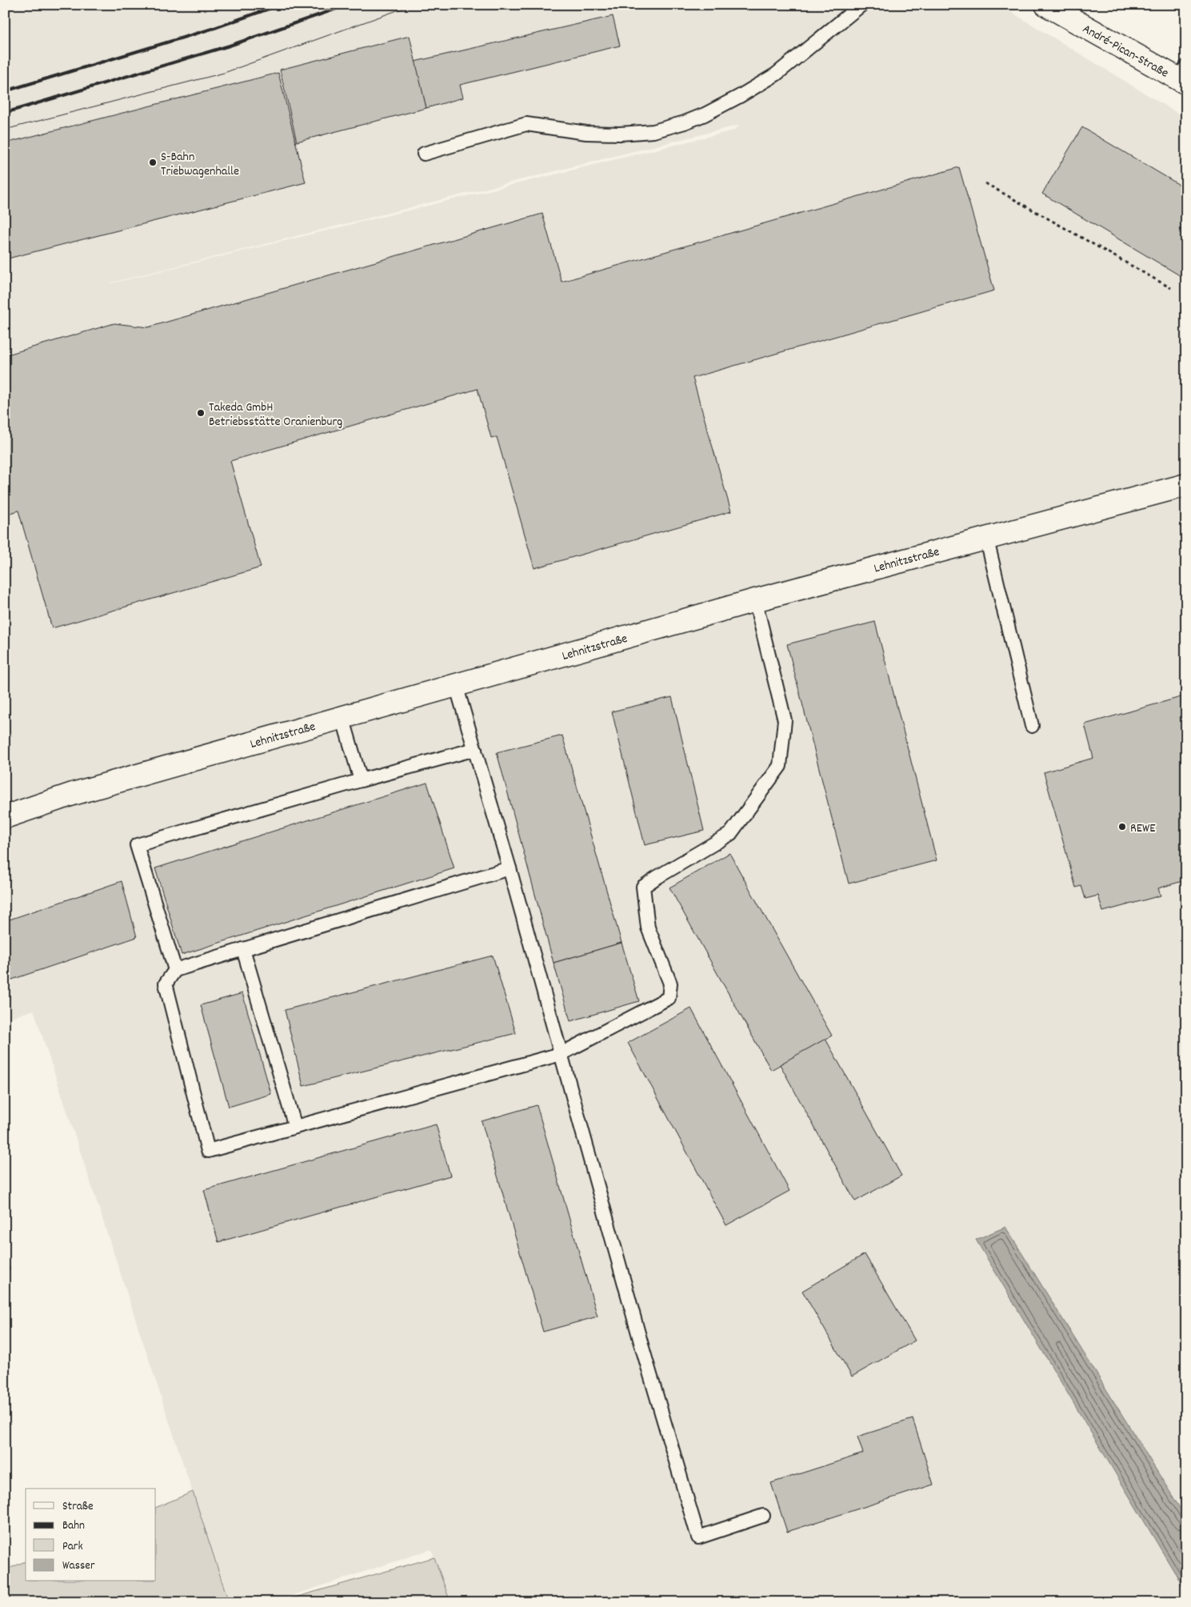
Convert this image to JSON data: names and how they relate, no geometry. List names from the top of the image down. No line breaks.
{"streets":{"main road":["André-Pican-Straße","Lehnitzstraße"]},"places":["S-Bahn Triebwagenhalle","Takeda GmbH Betriebsstätte Oranienburg","REWE"],"legend":["Straße","Bahn","Park","Wasser"]}
